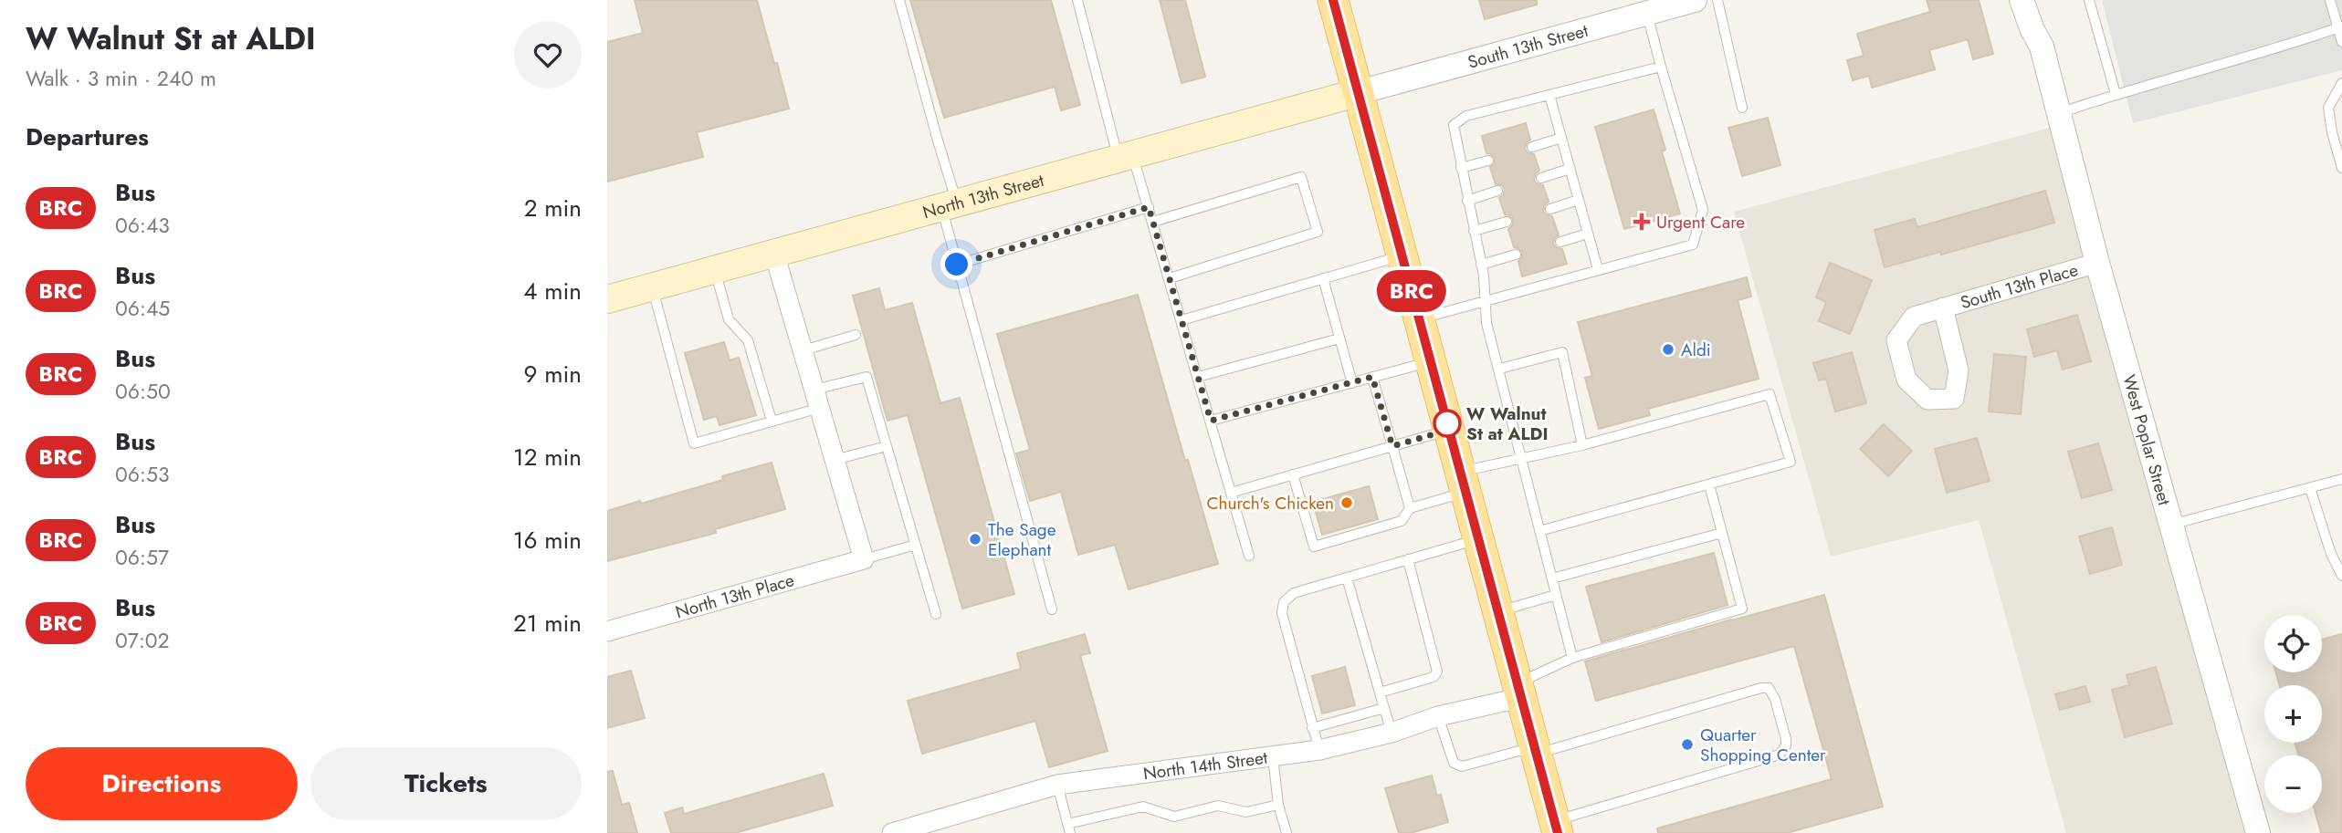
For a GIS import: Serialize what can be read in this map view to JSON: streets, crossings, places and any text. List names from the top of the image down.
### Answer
{
  "streets": {
    "main road": ["North 13th Street"],
    "street": [
      "South 13th Street",
      "South 13th Place",
      "West Poplar Street",
      "North 13th Place",
      "North 14th Street"
    ]
  },
  "crossings": [
    ["South 13th Street", "North 13th Street"],
    ["South 13th Place", "West Poplar Street"]
  ],
  "places": {
    "health": ["Urgent Care"],
    "other": [
      "Aldi",
      "W Walnut St at ALDI",
      "Church's Chicken",
      "The Sage Elephant",
      "Quarter Shopping Center"
    ]
  },
  "lines": ["bus line BRC"],
  "page": {
    "heading": [
      ["W Walnut St at ALDI", "Walk · 3 min · 240 m"],
      "Departures"
    ],
    "on_map": "BRC",
    "list": [
      {
        "mark": "BRC",
        "name": "Bus",
        "note": "06:43",
        "value": "2 min"
      },
      {
        "mark": "BRC",
        "name": "Bus",
        "note": "06:45",
        "value": "4 min"
      },
      {
        "mark": "BRC",
        "name": "Bus",
        "note": "06:50",
        "value": "9 min"
      },
      {
        "mark": "BRC",
        "name": "Bus",
        "note": "06:53",
        "value": "12 min"
      },
      {
        "mark": "BRC",
        "name": "Bus",
        "note": "06:57",
        "value": "16 min"
      },
      {
        "mark": "BRC",
        "name": "Bus",
        "note": "07:02",
        "value": "21 min"
      }
    ],
    "map_buttons": ["+", "−"],
    "buttons": ["Directions", "Tickets"]
  }
}
